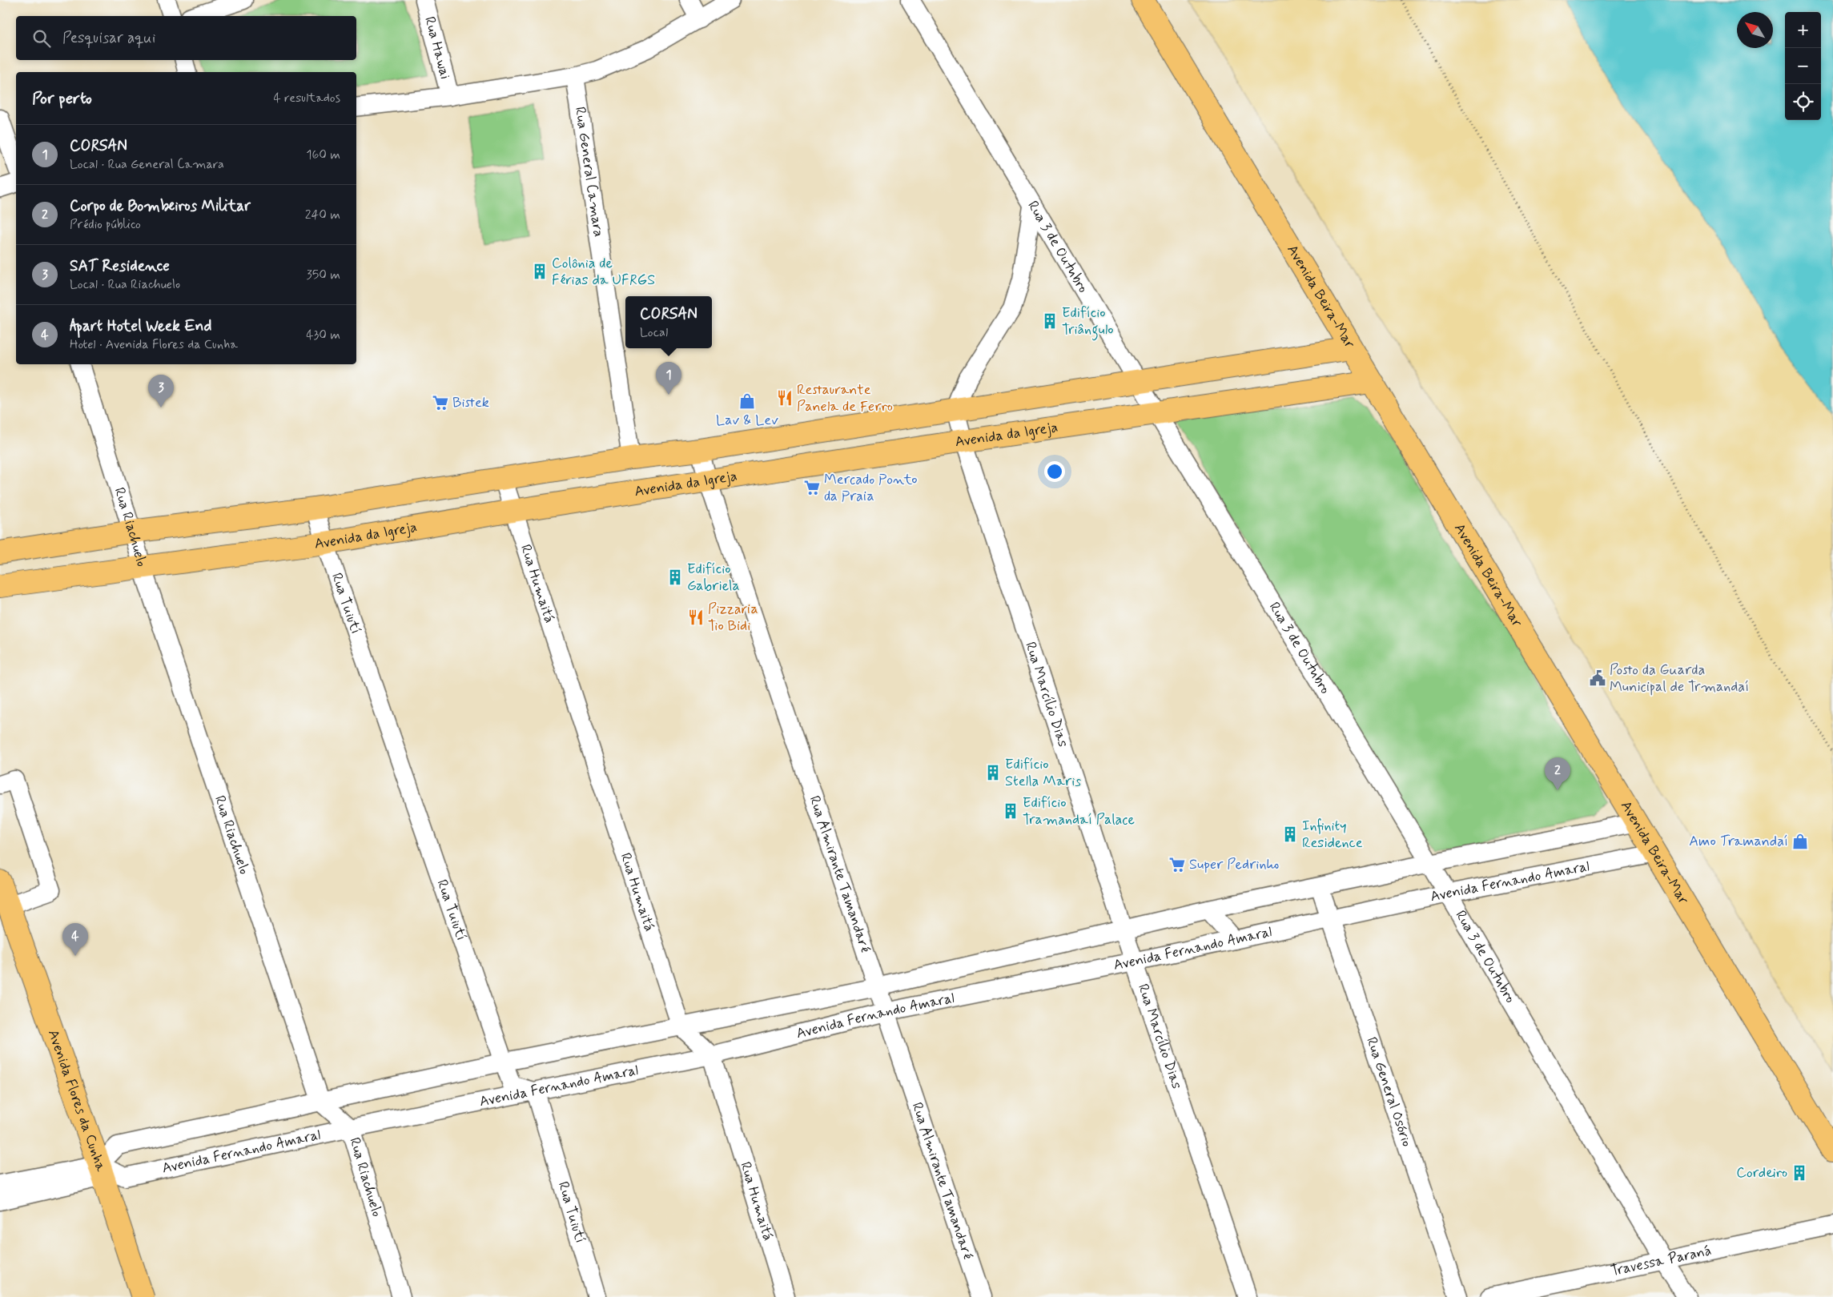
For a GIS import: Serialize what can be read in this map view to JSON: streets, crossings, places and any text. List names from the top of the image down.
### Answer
{
  "streets": {
    "main road": ["Avenida Beira-Mar", "Avenida da Igreja", "Avenida Flores da Cunha"],
    "street": [
      "Rua Hawai",
      "Rua General Camara",
      "Rua 3 de Outubro",
      "Rua Riachuelo",
      "Rua Humaitá",
      "Rua Tuiutí",
      "Rua Marcílio Dias",
      "Rua Almirante Tamandaré",
      "Avenida Fernando Amaral",
      "Rua General Osório",
      "Travessa Paraná"
    ]
  },
  "crossings": [
    ["Rua 3 de Outubro", "Avenida da Igreja"],
    ["Rua 3 de Outubro", "Avenida Fernando Amaral"],
    ["Rua 3 de Outubro", "Travessa Paraná"],
    ["Avenida Beira-Mar", "Avenida da Igreja"],
    ["Avenida Beira-Mar", "Avenida Fernando Amaral"],
    ["Avenida da Igreja", "Rua Riachuelo"],
    ["Avenida da Igreja", "Rua Humaitá"],
    ["Avenida da Igreja", "Rua Tuiutí"],
    ["Avenida da Igreja", "Rua Marcílio Dias"],
    ["Avenida da Igreja", "Rua Almirante Tamandaré"],
    ["Rua Riachuelo", "Avenida Fernando Amaral"],
    ["Rua Humaitá", "Avenida Fernando Amaral"],
    ["Rua Tuiutí", "Avenida Fernando Amaral"],
    ["Rua Marcílio Dias", "Avenida Fernando Amaral"],
    ["Rua Almirante Tamandaré", "Avenida Fernando Amaral"],
    ["Avenida Fernando Amaral", "Rua General Osório"],
    ["Avenida Fernando Amaral", "Avenida Flores da Cunha"]
  ],
  "places": {
    "building": [
      "Colônia de Férias da UFRGS",
      "Edifício Triângulo",
      "Edifício Gabriela",
      "Edifício Stella Maris",
      "Edifício Tramandaí Palace",
      "Infinity Residence",
      "Cordeiro"
    ],
    "restaurant": ["Restaurante Panela de Ferro", "Pizzaria Tio Bidi"],
    "shop": ["Lav & Lev", "Amo Tramandaí"],
    "supermarket": ["Bistek", "Mercado Ponto da Praia", "Super Pedrinho"],
    "public building": ["Posto da Guarda Municipal de Trmandaí"]
  },
  "north": "top left",
  "page": {
    "map_buttons": ["+", "−"],
    "search": "Pesquisar aqui",
    "heading": ["Por perto", "4 resultados"],
    "list": [
      {
        "mark": "1",
        "name": "CORSAN",
        "note": "Local · Rua General Camara",
        "value": "160 m"
      },
      {
        "mark": "2",
        "name": "Corpo de Bombeiros Militar",
        "note": "Prédio público",
        "value": "240 m"
      },
      {
        "mark": "3",
        "name": "SAT Residence",
        "note": "Local · Rua Riachuelo",
        "value": "350 m"
      },
      {
        "mark": "4",
        "name": "Apart Hotel Week End",
        "note": "Hotel · Avenida Flores da Cunha",
        "value": "430 m"
      }
    ],
    "popup": ["CORSAN", "Local"],
    "pins": [
      "1",
      "3",
      "2",
      "4"
    ]
  }
}
